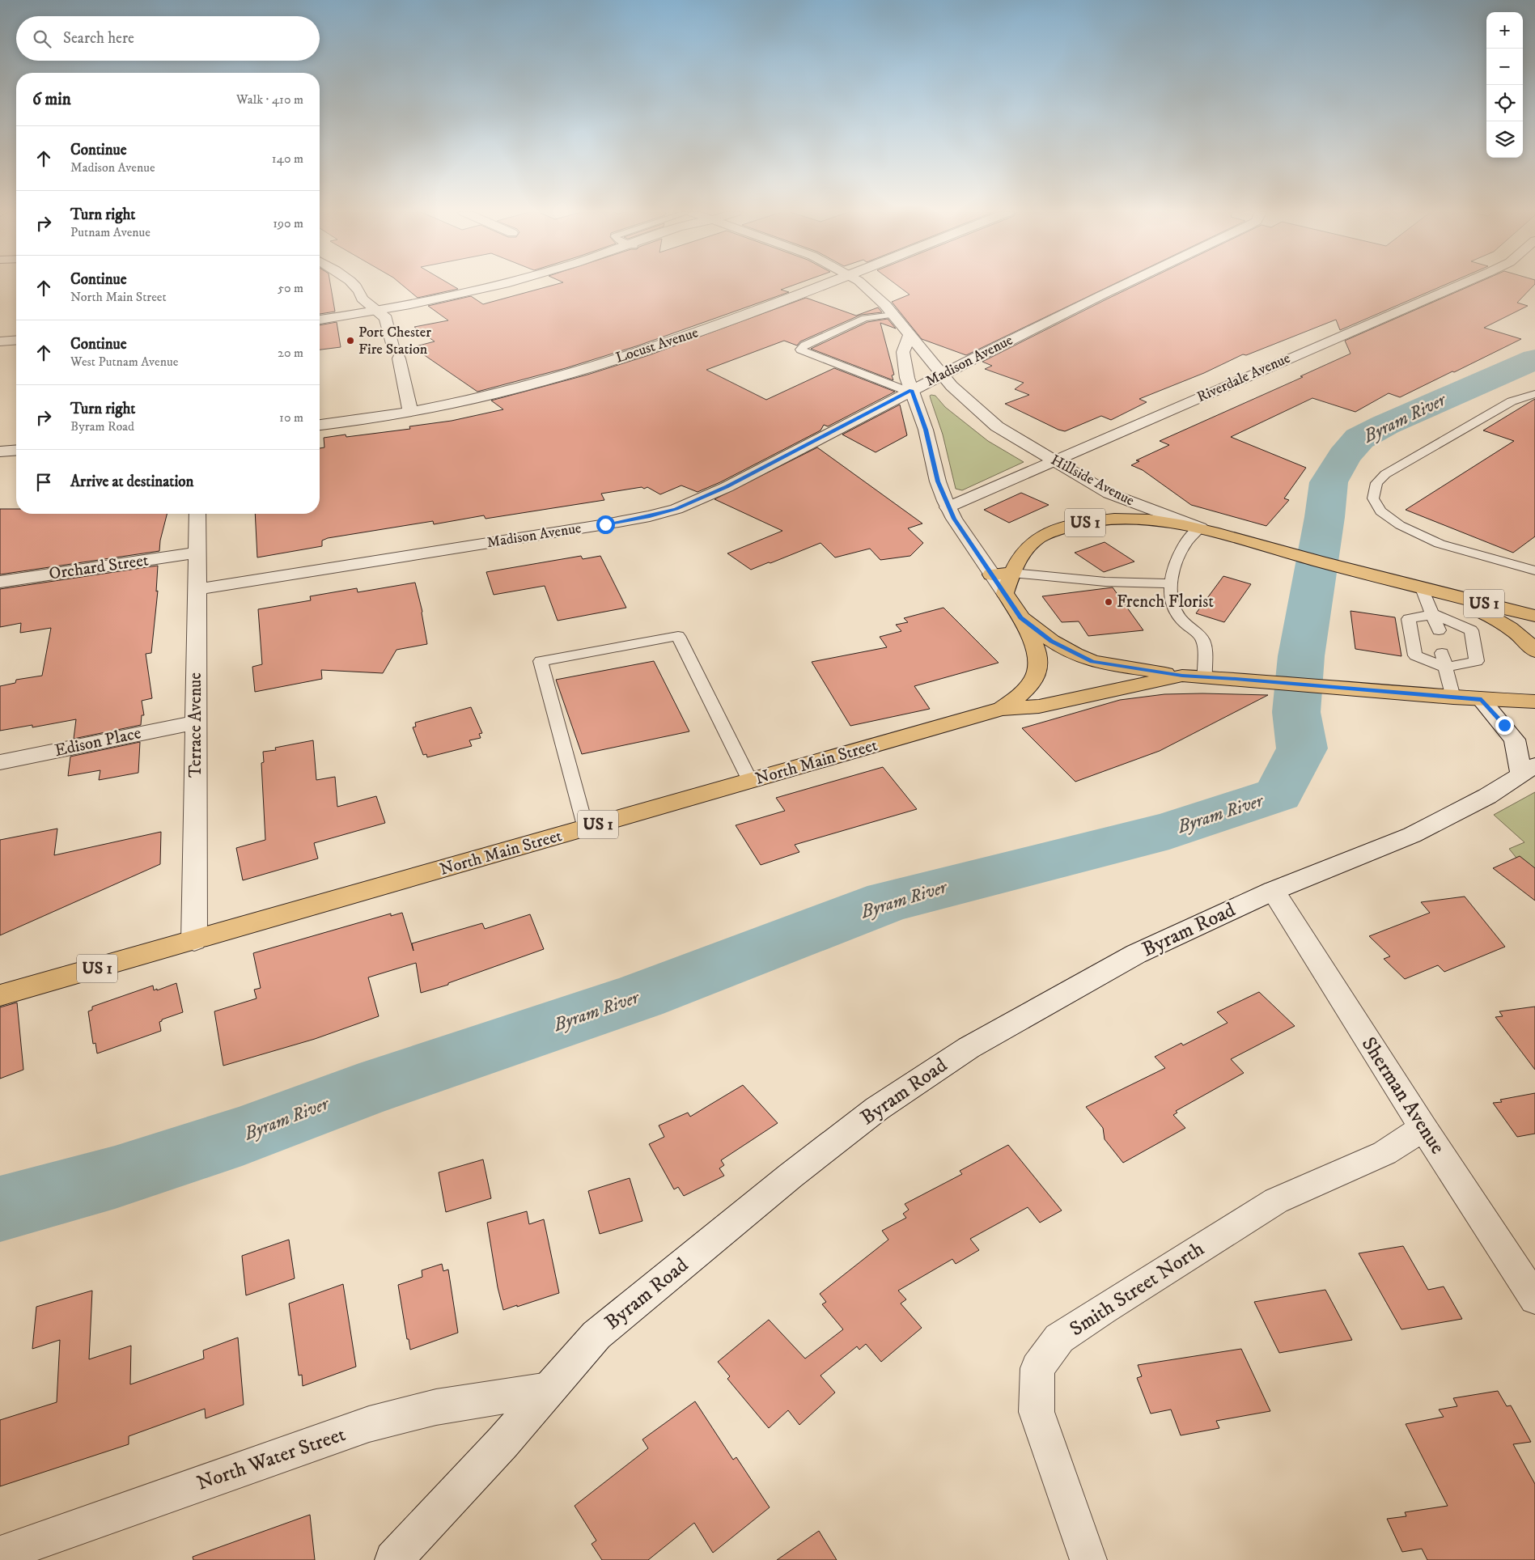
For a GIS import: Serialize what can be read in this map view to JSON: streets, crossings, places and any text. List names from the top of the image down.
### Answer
{
  "streets": {
    "main road": ["Hillside Avenue", "US 1", "North Main Street"],
    "street": [
      "Locust Avenue",
      "Madison Avenue",
      "Riverdale Avenue",
      "Orchard Street",
      "Terrace Avenue",
      "Edison Place",
      "Byram Road",
      "Sherman Avenue",
      "Smith Street North",
      "North Water Street"
    ]
  },
  "crossings": [
    ["Madison Avenue", "Hillside Avenue"],
    ["Madison Avenue", "Terrace Avenue"],
    ["Riverdale Avenue", "Hillside Avenue"],
    ["Hillside Avenue", "US 1"],
    ["US 1", "North Main Street"],
    ["US 1", "Byram Road"],
    ["Orchard Street", "Terrace Avenue"],
    ["Terrace Avenue", "Edison Place"],
    ["Terrace Avenue", "North Main Street"],
    ["Byram Road", "Sherman Avenue"],
    ["Byram Road", "North Water Street"],
    ["Sherman Avenue", "Smith Street North"]
  ],
  "water": ["Byram River"],
  "places": ["Port Chester Fire Station", "French Florist"],
  "page": {
    "map_buttons": ["+", "−"],
    "search": "Search here",
    "heading": ["6 min", "Walk · 410 m"],
    "list": [
      ["Continue", "Madison Avenue", "140 m"],
      ["Turn right", "Putnam Avenue", "190 m"],
      ["Continue", "North Main Street", "50 m"],
      ["Continue", "West Putnam Avenue", "20 m"],
      ["Turn right", "Byram Road", "10 m"],
      "Arrive at destination"
    ]
  }
}
